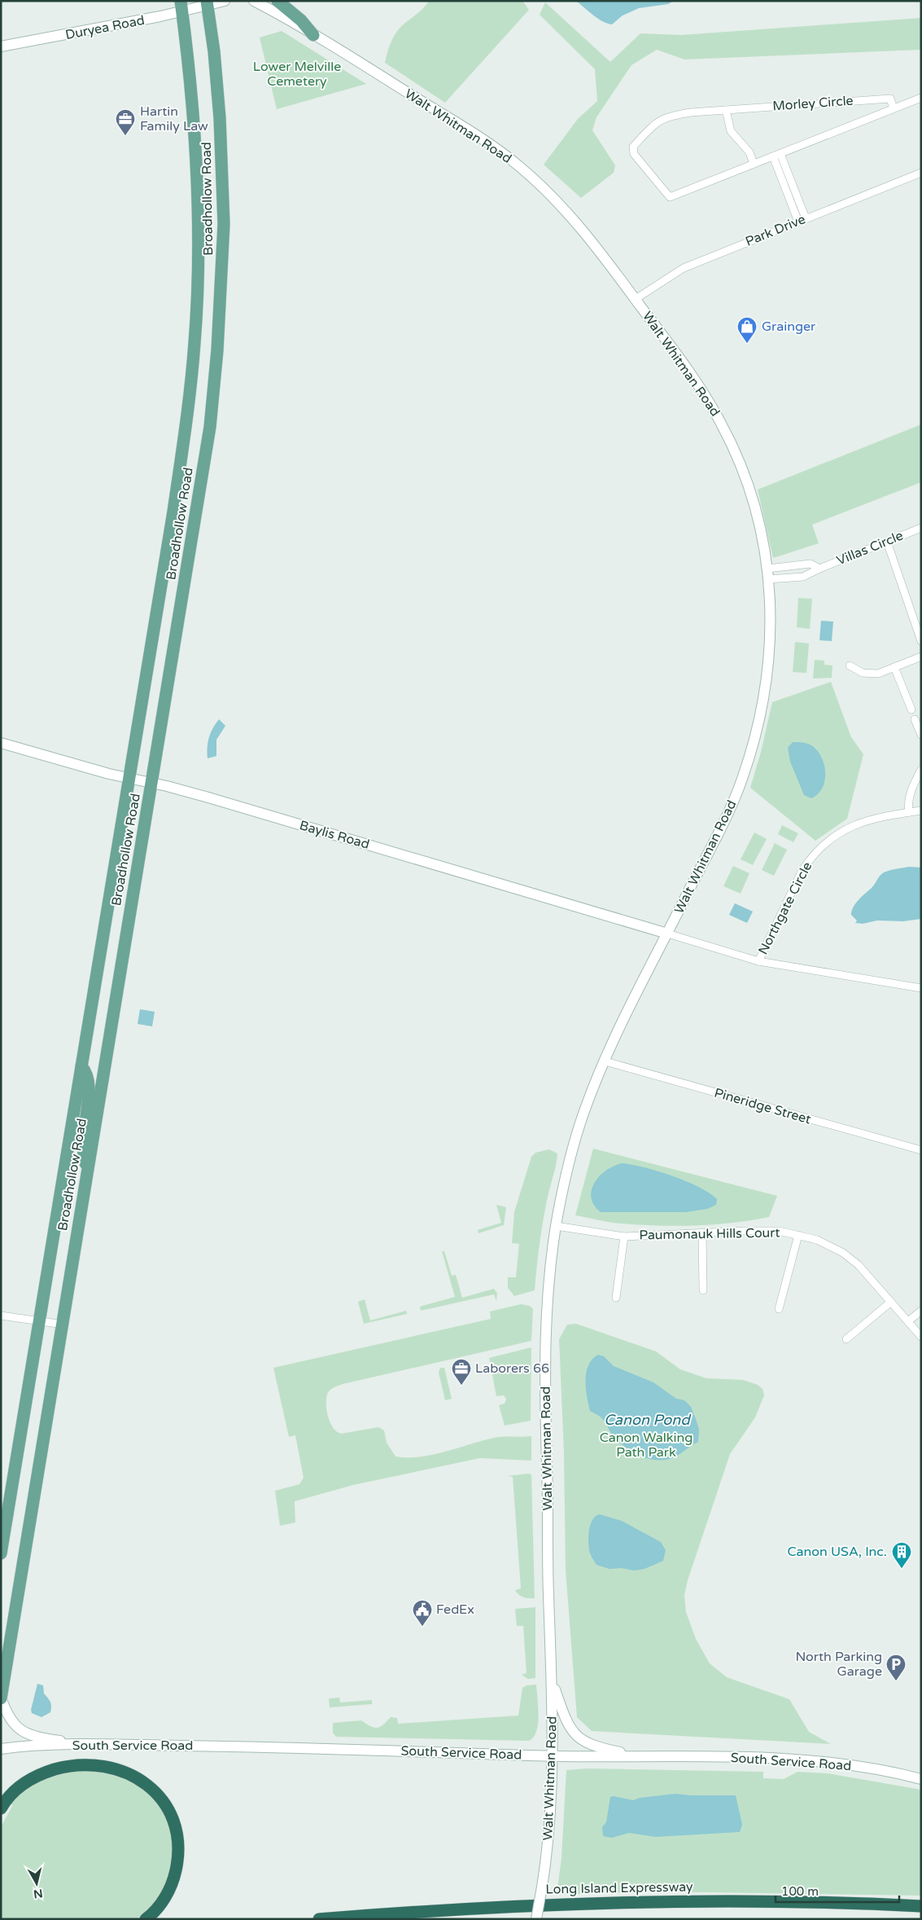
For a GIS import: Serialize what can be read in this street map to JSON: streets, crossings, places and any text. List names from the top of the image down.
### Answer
{
  "streets": {
    "highway": ["Long Island Expressway"],
    "main road": [
      "Duryea Road",
      "Walt Whitman Road",
      "Broadhollow Road",
      "Baylis Road",
      "South Service Road"
    ],
    "street": [
      "Morley Circle",
      "Park Drive",
      "Villas Circle",
      "Northgate Circle",
      "Pineridge Street",
      "Paumonauk Hills Court"
    ]
  },
  "crossings": [
    ["Duryea Road", "Broadhollow Road"],
    ["Walt Whitman Road", "Park Drive"],
    ["Walt Whitman Road", "Villas Circle"],
    ["Walt Whitman Road", "Baylis Road"],
    ["Walt Whitman Road", "Northgate Circle"],
    ["Walt Whitman Road", "Pineridge Street"],
    ["Walt Whitman Road", "Paumonauk Hills Court"],
    ["Walt Whitman Road", "South Service Road"],
    ["Broadhollow Road", "Baylis Road"],
    ["Baylis Road", "Northgate Circle"]
  ],
  "water": ["Canon Pond"],
  "parks": ["Lower Melville Cemetery", "Canon Walking Path Park"],
  "places": {
    "office": ["Hartin Family Law", "Laborers 66"],
    "shop": ["Grainger"],
    "building": ["Canon USA, Inc."],
    "public building": ["FedEx"],
    "parking": ["North Parking Garage"]
  },
  "scale_bar": "100 m",
  "north": "bottom"
}
